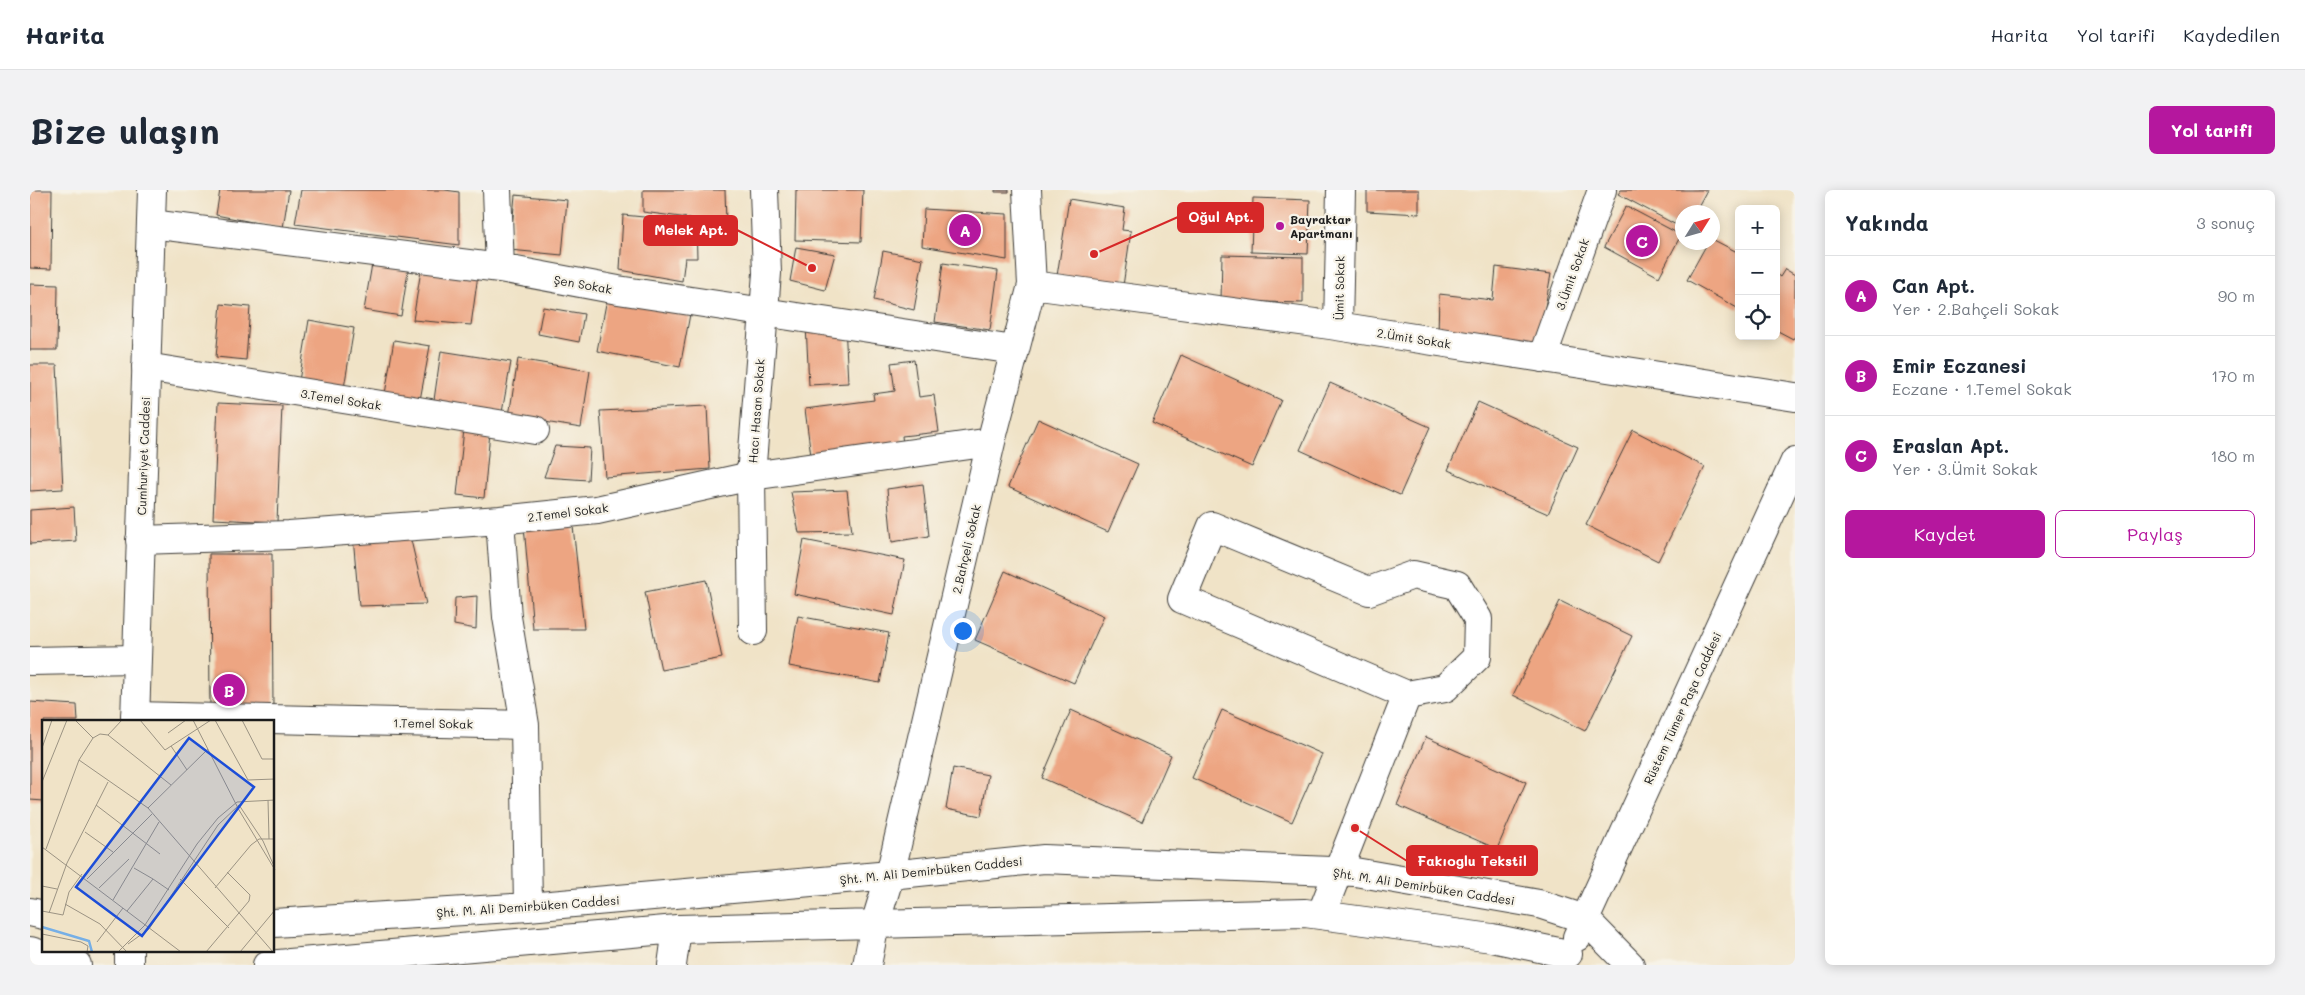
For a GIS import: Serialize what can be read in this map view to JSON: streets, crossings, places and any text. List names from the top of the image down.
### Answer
{
  "streets": {
    "street": [
      "3.Ümit Sokak",
      "Şen Sokak",
      "Ümit Sokak",
      "2.Ümit Sokak",
      "3.Temel Sokak",
      "Hacı Hasan Sokak",
      "Cumhuriyet Caddesi",
      "2.Temel Sokak",
      "2.Bahçeli Sokak",
      "Rüstem Tümer Paşa Caddesi",
      "1.Temel Sokak",
      "Şht. M. Ali Demirbüken Caddesi"
    ]
  },
  "crossings": [
    ["3.Ümit Sokak", "2.Ümit Sokak"],
    ["Şen Sokak", "Hacı Hasan Sokak"],
    ["Şen Sokak", "Cumhuriyet Caddesi"],
    ["Şen Sokak", "2.Bahçeli Sokak"],
    ["Ümit Sokak", "2.Ümit Sokak"],
    ["2.Ümit Sokak", "2.Bahçeli Sokak"],
    ["3.Temel Sokak", "Cumhuriyet Caddesi"],
    ["Hacı Hasan Sokak", "2.Temel Sokak"],
    ["Cumhuriyet Caddesi", "2.Temel Sokak"],
    ["Cumhuriyet Caddesi", "1.Temel Sokak"],
    ["2.Temel Sokak", "2.Bahçeli Sokak"],
    ["2.Bahçeli Sokak", "Şht. M. Ali Demirbüken Caddesi"],
    ["Rüstem Tümer Paşa Caddesi", "Şht. M. Ali Demirbüken Caddesi"]
  ],
  "places": [
    "Bayraktar Apartmanı",
    "Oğul Apt.",
    "Melek Apt.",
    "Fakıoglu Tekstil"
  ],
  "north": "top right",
  "page": {
    "header": "Harita",
    "nav": ["Harita", "Yol tarifi", "Kaydedilen"],
    "buttons": [
      "Yol tarifi",
      ["Kaydet", "Paylaş"]
    ],
    "title": "Bize ulaşın",
    "heading": ["Yakında", "3 sonuç"],
    "map_buttons": ["+", "−"],
    "pins": ["A", "C", "B"],
    "list": [
      {
        "mark": "A",
        "name": "Can Apt.",
        "note": "Yer · 2.Bahçeli Sokak",
        "value": "90 m"
      },
      {
        "mark": "B",
        "name": "Emir Eczanesi",
        "note": "Eczane · 1.Temel Sokak",
        "value": "170 m"
      },
      {
        "mark": "C",
        "name": "Eraslan Apt.",
        "note": "Yer · 3.Ümit Sokak",
        "value": "180 m"
      }
    ]
  }
}
